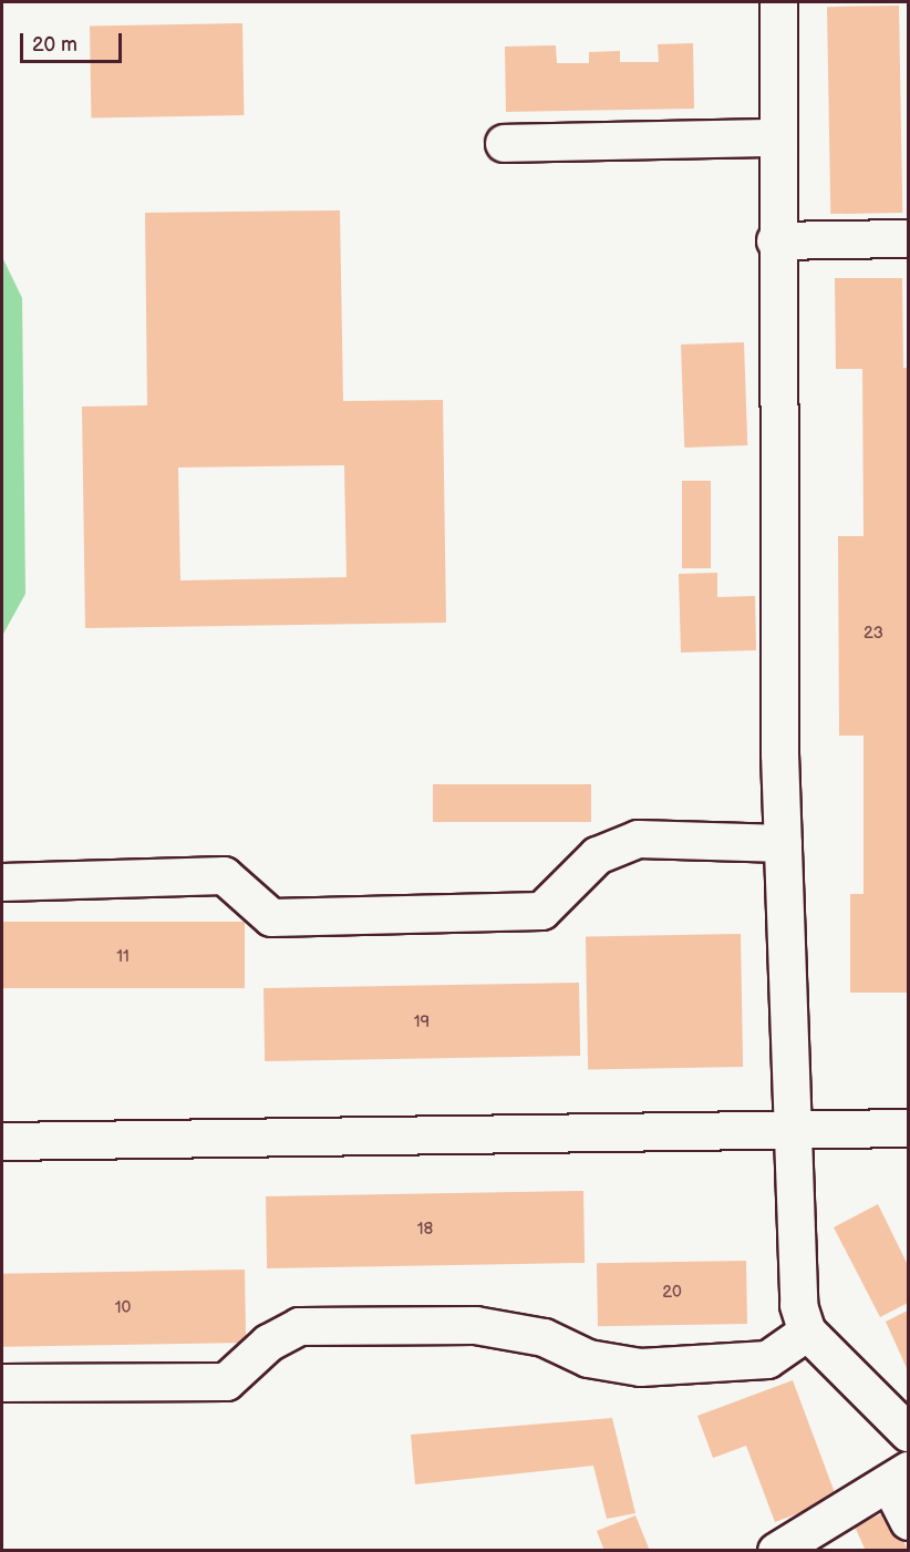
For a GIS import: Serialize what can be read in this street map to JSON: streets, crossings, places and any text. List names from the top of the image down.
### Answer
{
  "house_numbers": [
    "23",
    "11",
    "19",
    "18",
    "20",
    "10"
  ],
  "scale_bar": "20 m"
}
